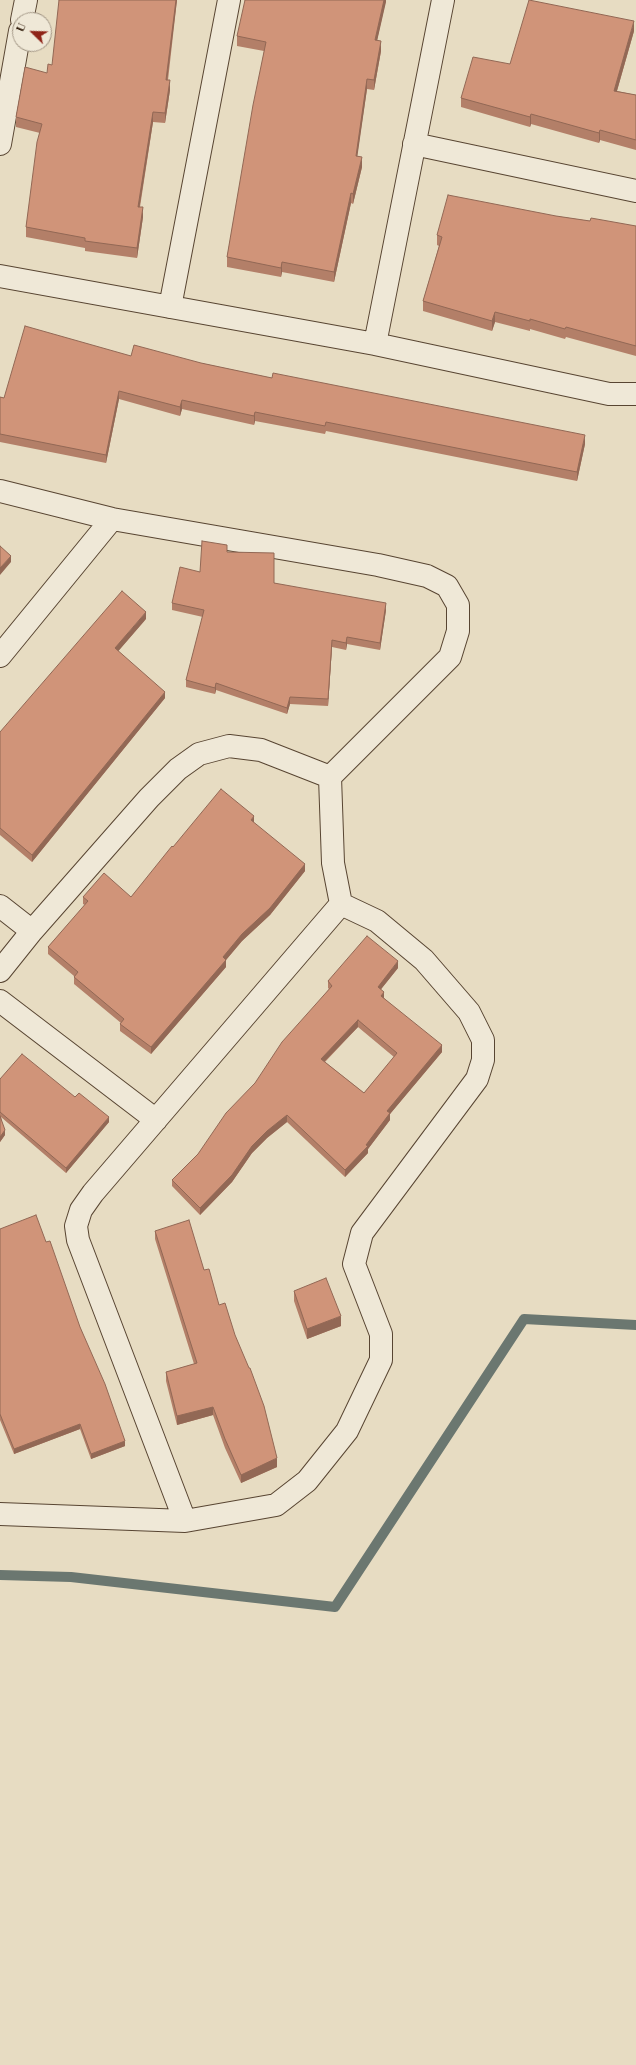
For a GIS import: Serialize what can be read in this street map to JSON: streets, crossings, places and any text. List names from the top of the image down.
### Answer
{
  "north": "top left"
}
